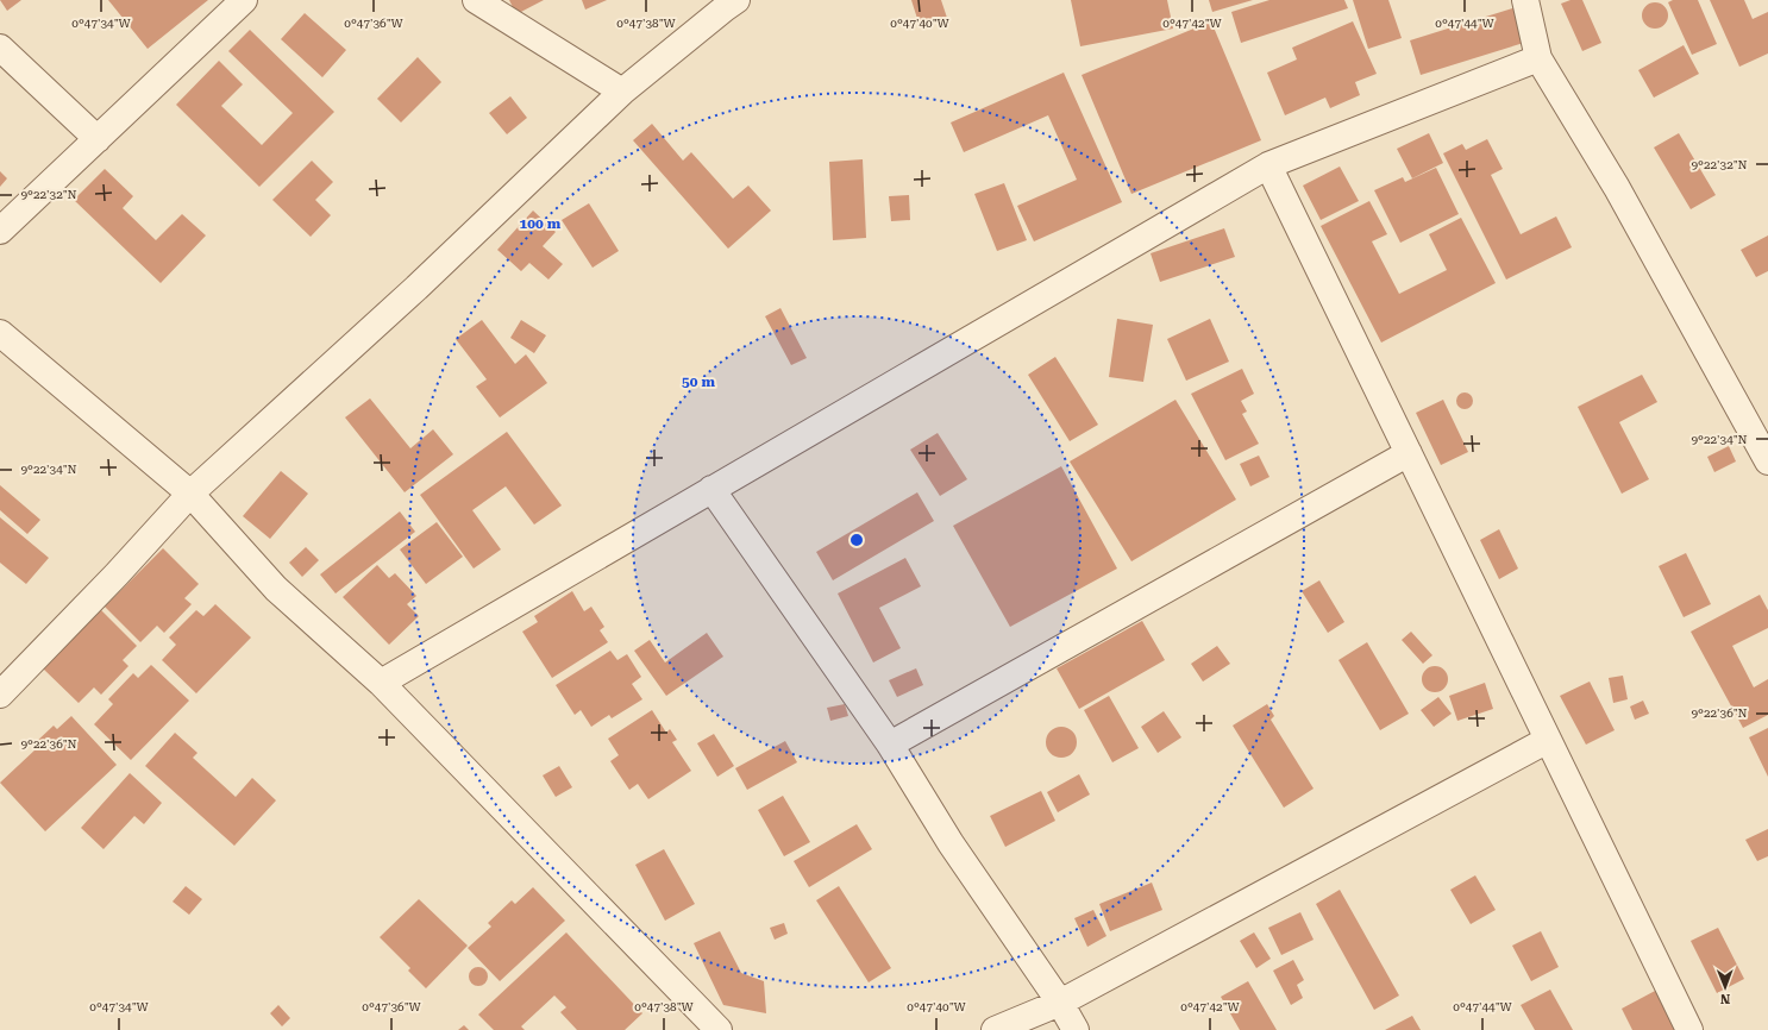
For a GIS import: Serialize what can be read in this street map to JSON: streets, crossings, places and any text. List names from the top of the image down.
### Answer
{
  "north": "bottom",
  "coordinates": [
    "0°47'34\"W",
    "0°47'36\"W",
    "0°47'38\"W",
    "0°47'40\"W",
    "0°47'42\"W",
    "0°47'44\"W",
    "9°22'32\"N",
    "9°22'34\"N",
    "9°22'36\"N"
  ],
  "rings": ["100 m", "50 m"]
}
